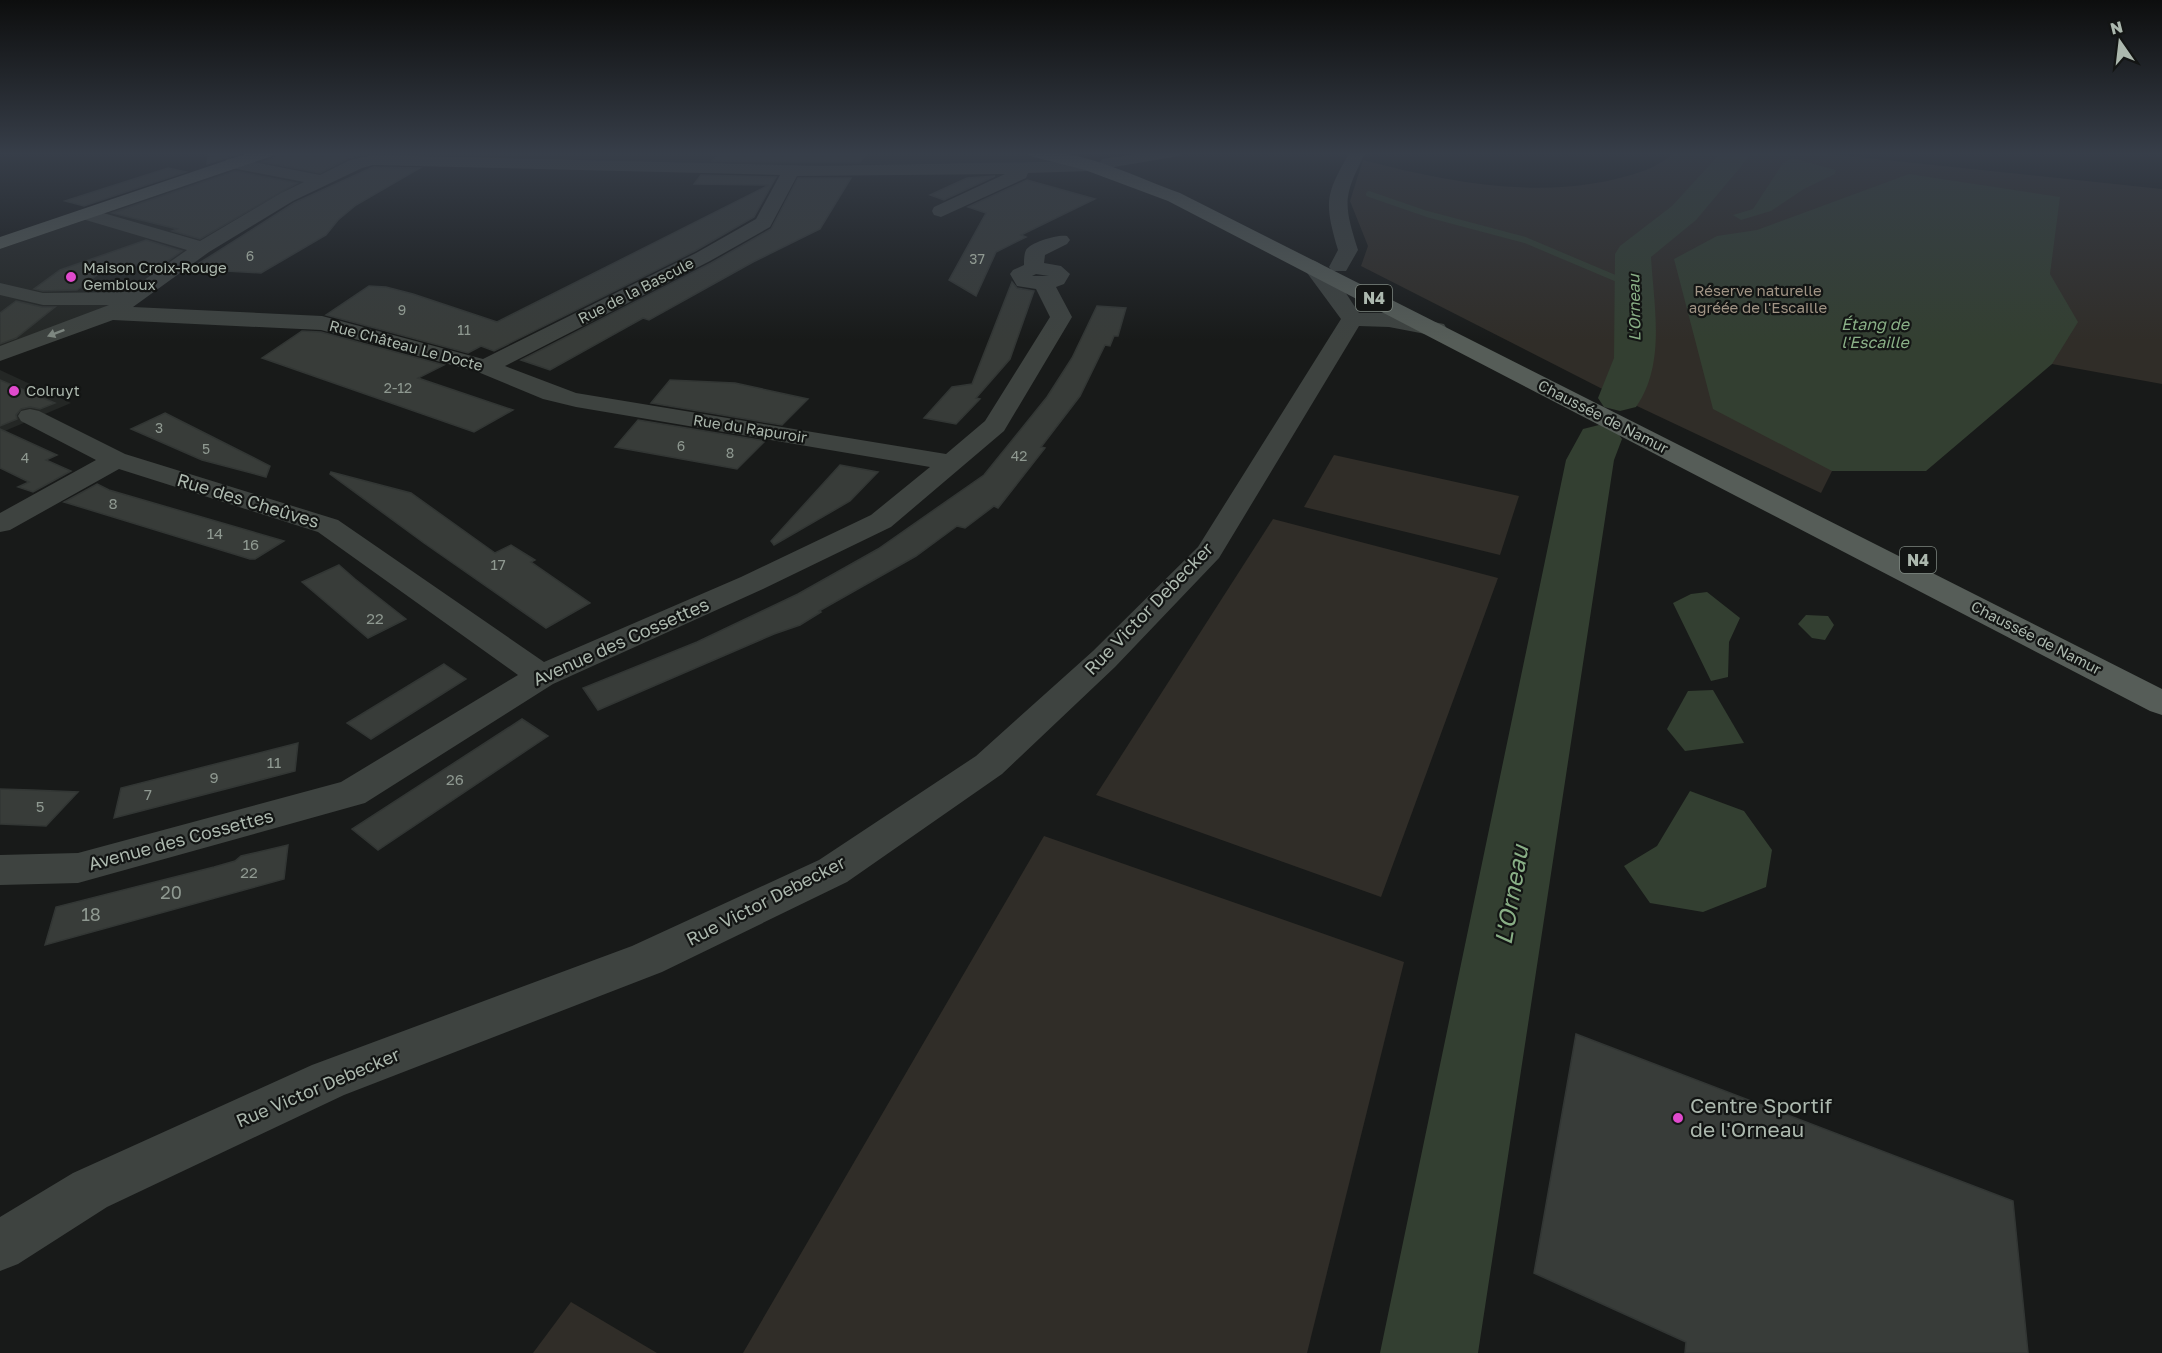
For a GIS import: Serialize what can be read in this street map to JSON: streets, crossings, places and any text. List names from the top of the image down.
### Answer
{
  "streets": {
    "main road": ["N4", "Chaussée de Namur"],
    "street": [
      "Rue de la Bascule",
      "Rue Château Le Docte",
      "Rue du Rapuroir",
      "Rue des Cheûves",
      "Rue Victor Debecker",
      "Avenue des Cossettes"
    ]
  },
  "crossings": [
    ["Rue de la Bascule", "Rue Château Le Docte"],
    ["Rue Château Le Docte", "Rue du Rapuroir"],
    ["Rue du Rapuroir", "Avenue des Cossettes"],
    ["Rue des Cheûves", "Avenue des Cossettes"]
  ],
  "water": ["L'Orneau", "Étang de l'Escaille"],
  "parks": ["Réserve naturelle agréée de l'Escaille"],
  "places": ["Maison Croix-Rouge Gembloux", "Colruyt", "Centre Sportif de l'Orneau"],
  "house_numbers": [
    "6",
    "37",
    "9",
    "11",
    "2-12",
    "3",
    "6",
    "5",
    "8",
    "42",
    "4",
    "8",
    "14",
    "16",
    "17",
    "22",
    "11",
    "9",
    "26",
    "7",
    "5",
    "22",
    "20",
    "18"
  ],
  "north": "top"
}
